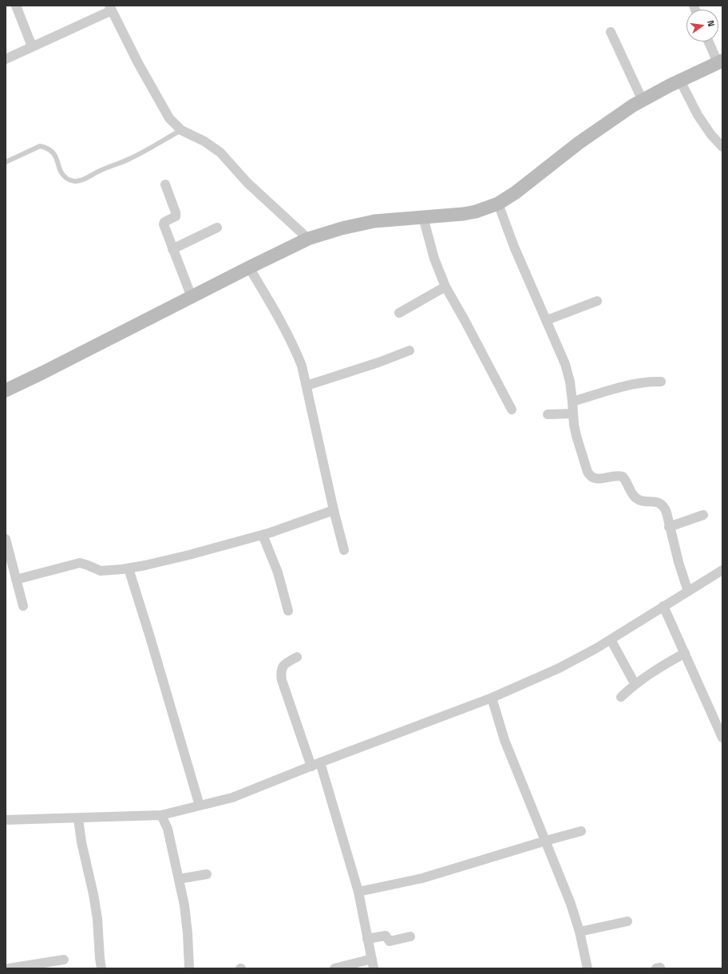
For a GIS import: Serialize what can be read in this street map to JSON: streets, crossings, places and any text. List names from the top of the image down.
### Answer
{
  "north": "right"
}
